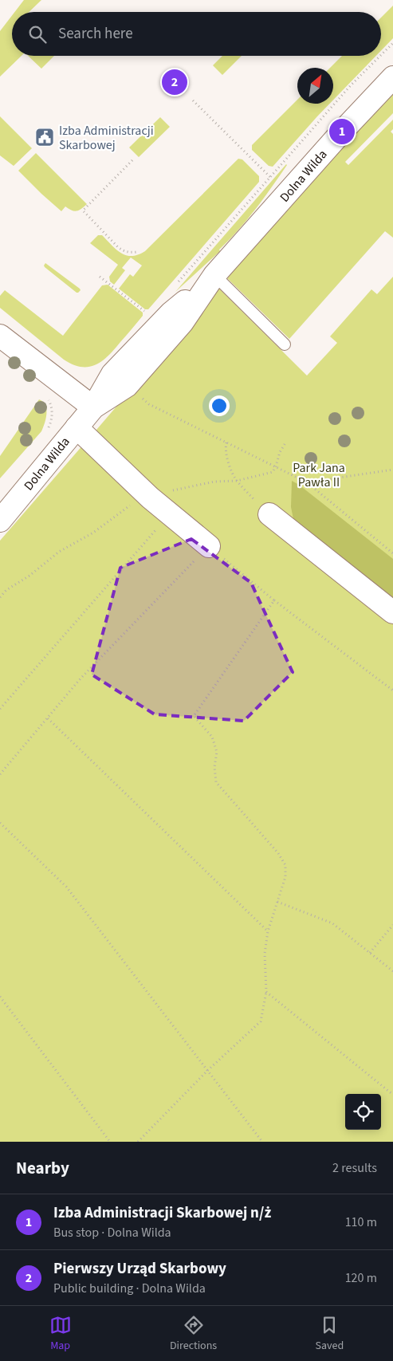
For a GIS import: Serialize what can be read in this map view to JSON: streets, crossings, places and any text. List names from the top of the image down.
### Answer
{
  "streets": {
    "street": ["Dolna Wilda"]
  },
  "parks": ["Park Jana Pawła II"],
  "places": {
    "public building": ["Izba Administracji Skarbowej"]
  },
  "north": "top right",
  "page": {
    "search": "Search here",
    "pins": ["2", "1"],
    "heading": ["Nearby", "2 results"],
    "list": [
      {
        "mark": "1",
        "name": "Izba Administracji Skarbowej n/ż",
        "note": "Bus stop · Dolna Wilda",
        "value": "110 m"
      },
      {
        "mark": "2",
        "name": "Pierwszy Urząd Skarbowy",
        "note": "Public building · Dolna Wilda",
        "value": "120 m"
      }
    ],
    "nav": ["Map", "Directions", "Saved"]
  }
}
